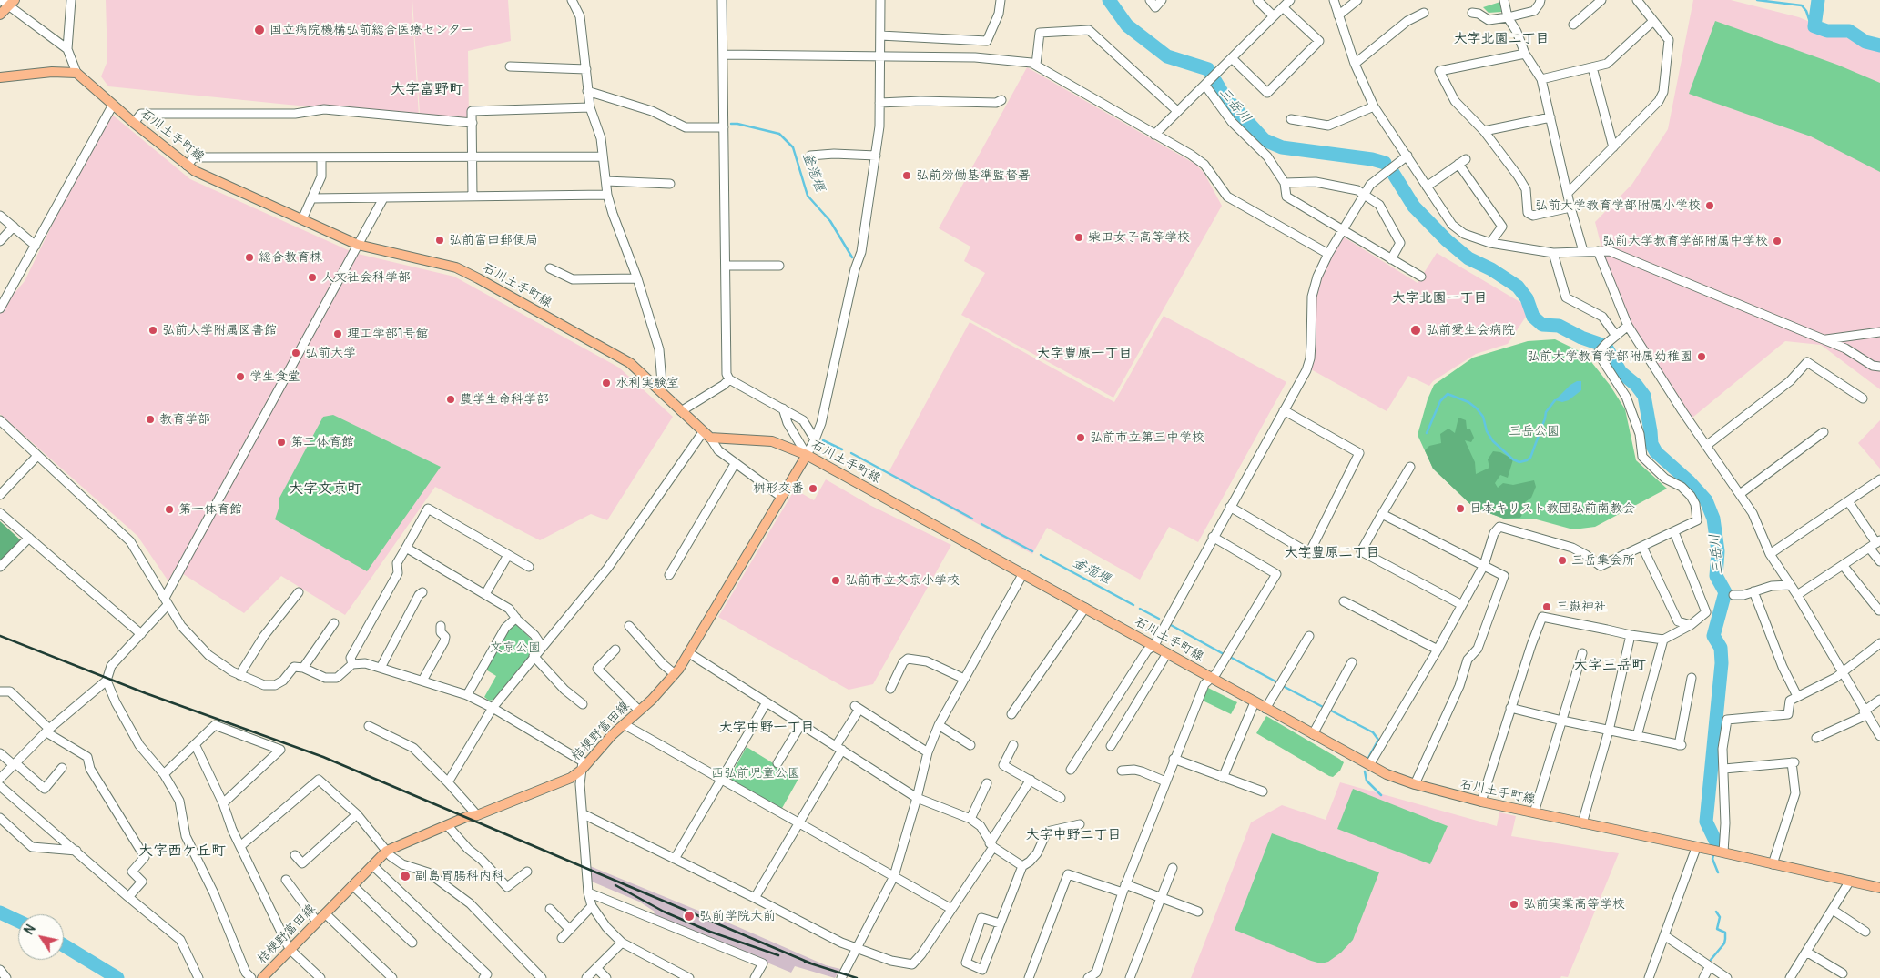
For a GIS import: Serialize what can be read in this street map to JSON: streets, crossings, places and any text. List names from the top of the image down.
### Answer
{
  "streets": {
    "main road": ["石川土手町線", "桔梗野富田線"]
  },
  "crossings": [
    ["石川土手町線", "桔梗野富田線"]
  ],
  "districts": [
    "大字北園二丁目",
    "大字富野町",
    "大字北園一丁目",
    "大字豊原一丁目",
    "大字文京町",
    "大字豊原二丁目",
    "大字三岳町",
    "大字中野一丁目",
    "大字中野二丁目",
    "大字西ケ丘町"
  ],
  "water": ["三岳川", "釜萢堰"],
  "parks": ["三岳公園", "文京公園", "西弘前児童公園"],
  "places": [
    "国立病院機構弘前総合医療センター",
    "弘前労働基準監督署",
    "弘前大学教育学部附属小学校",
    "柴田女子高等学校",
    "弘前富田郵便局",
    "弘前大学教育学部附属中学校",
    "総合教育棟",
    "人文社会科学部",
    "弘前大学附属図書館",
    "弘前愛生会病院",
    "理工学部1号館",
    "弘前大学",
    "弘前大学教育学部附属幼稚園",
    "学生食堂",
    "水利実験室",
    "農学生命科学部",
    "教育学部",
    "弘前市立第三中学校",
    "第二体育館",
    "桝形交番",
    "日本キリスト教団弘前南教会",
    "第一体育館",
    "三岳集会所",
    "弘前市立文京小学校",
    "三嶽神社",
    "副島胃腸科内科",
    "弘前実業高等学校",
    "弘前学院大前"
  ],
  "north": "top left"
}
